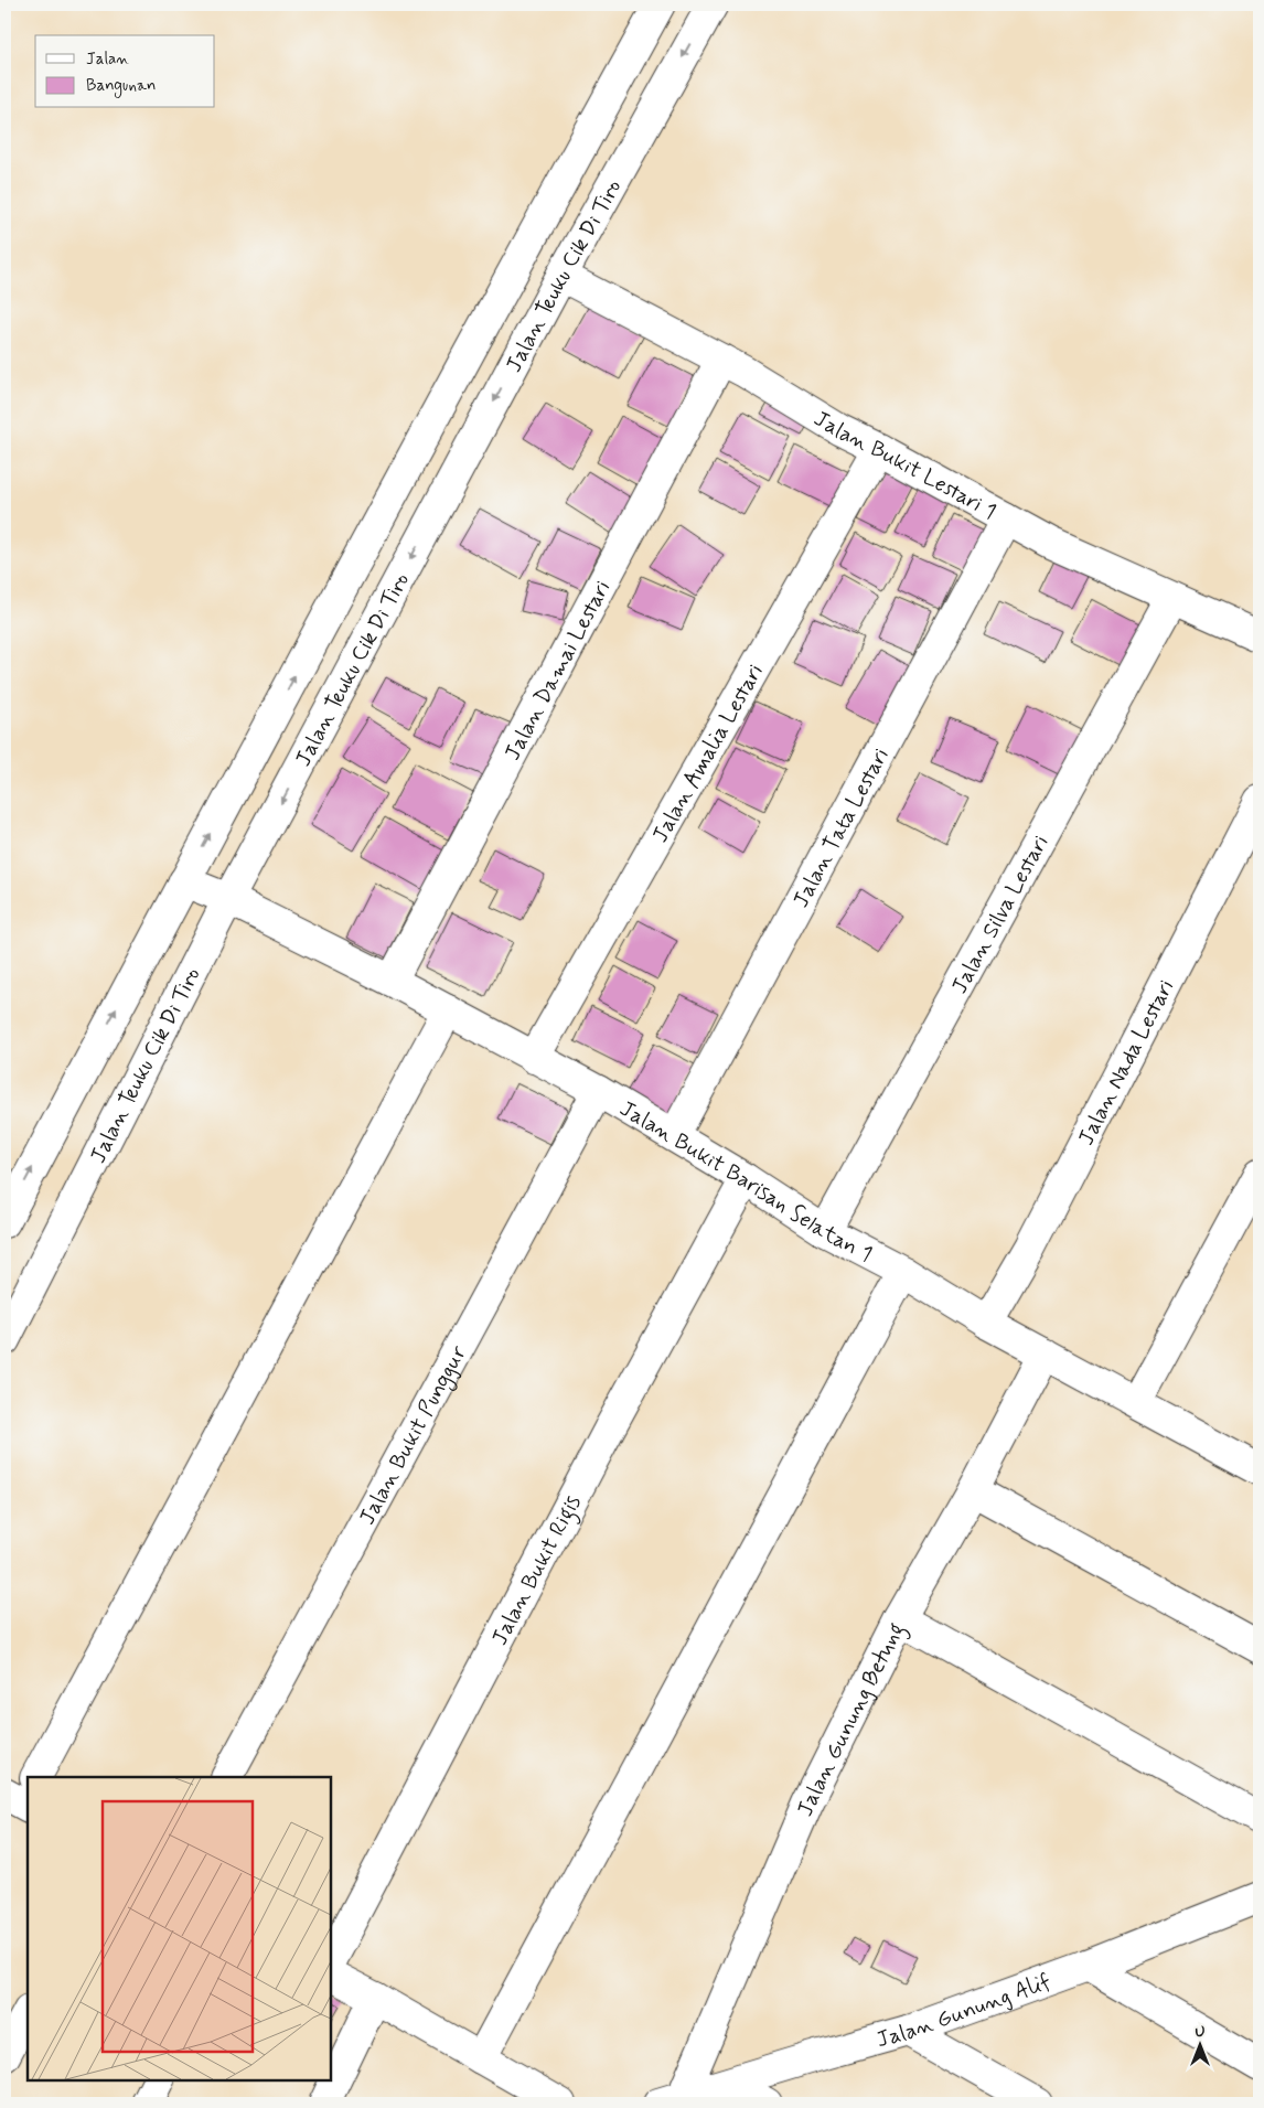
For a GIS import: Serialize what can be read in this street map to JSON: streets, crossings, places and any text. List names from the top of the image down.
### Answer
{
  "streets": {
    "street": [
      "Jalan Teuku Cik Di Tiro",
      "Jalan Bukit Lestari 1",
      "Jalan Damai Lestari",
      "Jalan Amalia Lestari",
      "Jalan Tata Lestari",
      "Jalan Silva Lestari",
      "Jalan Nada Lestari",
      "Jalan Bukit Barisan Selatan 1",
      "Jalan Bukit Punggur",
      "Jalan Bukit Rigis",
      "Jalan Gunung Betung",
      "Jalan Gunung Alif"
    ]
  },
  "crossings": [
    ["Jalan Teuku Cik Di Tiro", "Jalan Bukit Lestari 1"],
    ["Jalan Teuku Cik Di Tiro", "Jalan Bukit Barisan Selatan 1"],
    ["Jalan Bukit Lestari 1", "Jalan Damai Lestari"],
    ["Jalan Bukit Lestari 1", "Jalan Amalia Lestari"],
    ["Jalan Bukit Lestari 1", "Jalan Tata Lestari"],
    ["Jalan Bukit Lestari 1", "Jalan Silva Lestari"],
    ["Jalan Damai Lestari", "Jalan Bukit Barisan Selatan 1"],
    ["Jalan Amalia Lestari", "Jalan Bukit Barisan Selatan 1"],
    ["Jalan Tata Lestari", "Jalan Bukit Barisan Selatan 1"],
    ["Jalan Silva Lestari", "Jalan Bukit Barisan Selatan 1"],
    ["Jalan Nada Lestari", "Jalan Bukit Barisan Selatan 1"],
    ["Jalan Bukit Barisan Selatan 1", "Jalan Bukit Punggur"],
    ["Jalan Bukit Barisan Selatan 1", "Jalan Bukit Rigis"],
    ["Jalan Bukit Barisan Selatan 1", "Jalan Gunung Betung"],
    ["Jalan Gunung Betung", "Jalan Gunung Alif"]
  ],
  "legend": ["Jalan", "Bangunan"],
  "north": "top"
}
